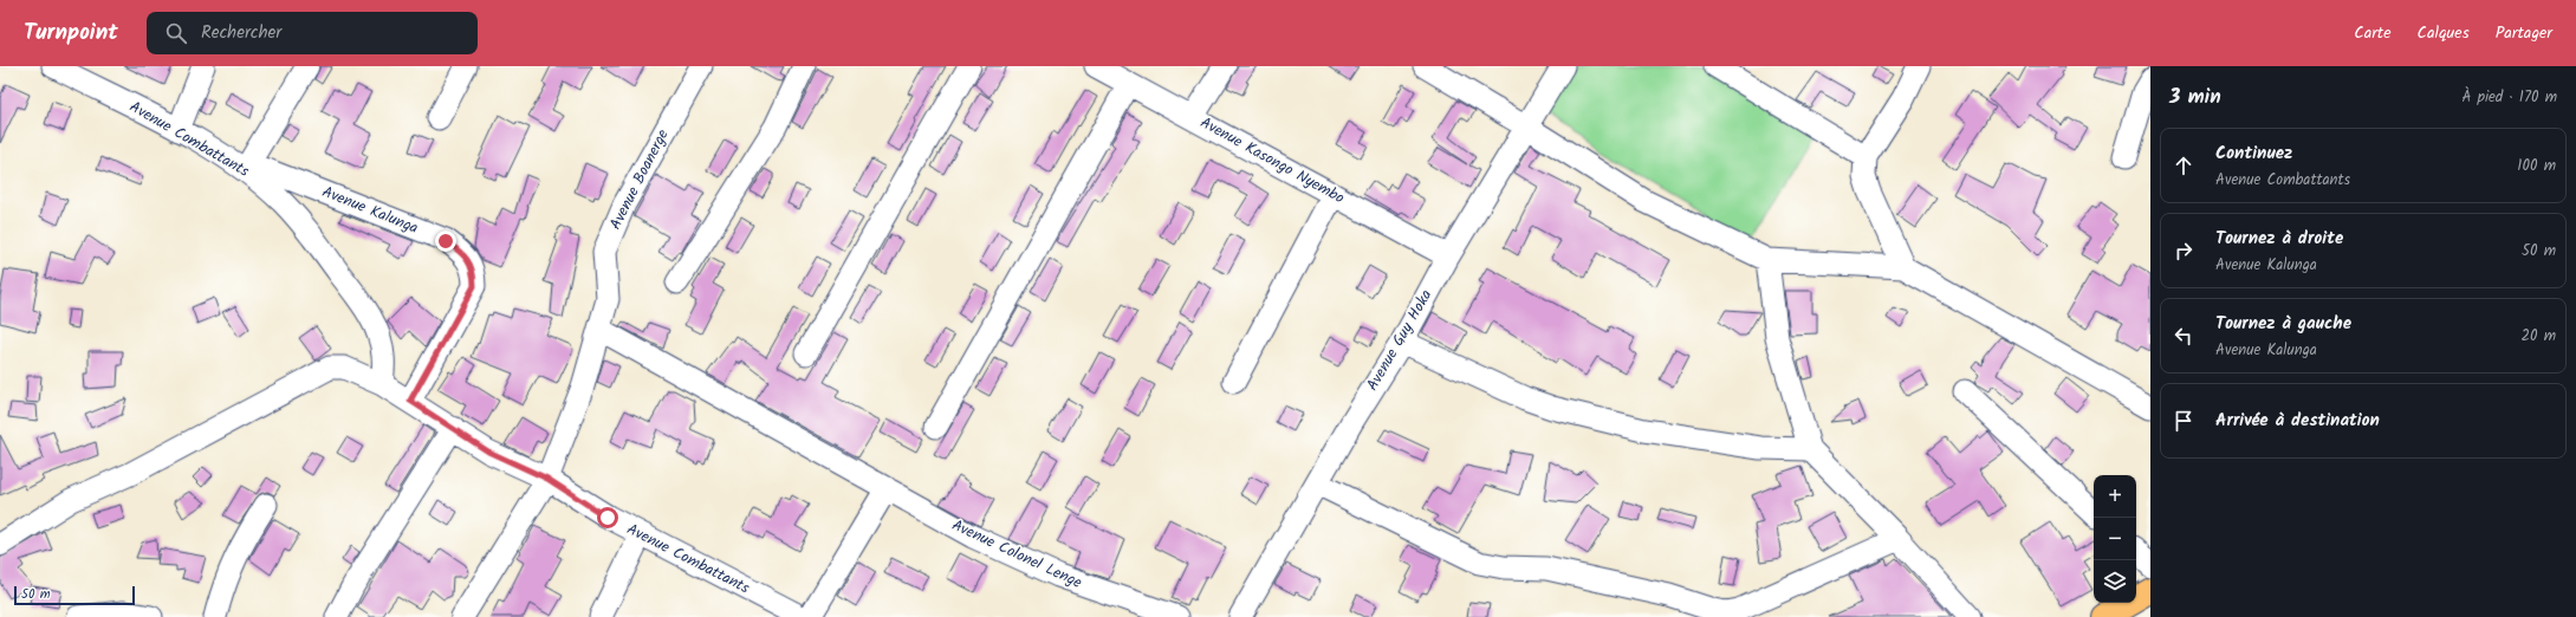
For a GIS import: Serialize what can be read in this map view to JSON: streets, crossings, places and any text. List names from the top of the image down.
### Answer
{
  "streets": {
    "street": [
      "Avenue Combattants",
      "Avenue Kasongo Nyembo",
      "Avenue Boanerge",
      "Avenue Kalunga",
      "Avenue Guy Hoka",
      "Avenue Colonel Lenge"
    ]
  },
  "crossings": [
    ["Avenue Combattants", "Avenue Boanerge"],
    ["Avenue Combattants", "Avenue Kalunga"],
    ["Avenue Kasongo Nyembo", "Avenue Guy Hoka"],
    ["Avenue Boanerge", "Avenue Colonel Lenge"]
  ],
  "scale_bar": "50 m",
  "page": {
    "header": "Turnpoint",
    "search": "Rechercher",
    "nav": ["Carte", "Calques", "Partager"],
    "heading": ["3 min", "À pied · 170 m"],
    "list": [
      ["Continuez", "Avenue Combattants", "100 m"],
      ["Tournez à droite", "Avenue Kalunga", "50 m"],
      ["Tournez à gauche", "Avenue Kalunga", "20 m"],
      "Arrivée à destination"
    ],
    "map_buttons": ["+", "−"],
    "scale": "50 m"
  }
}
